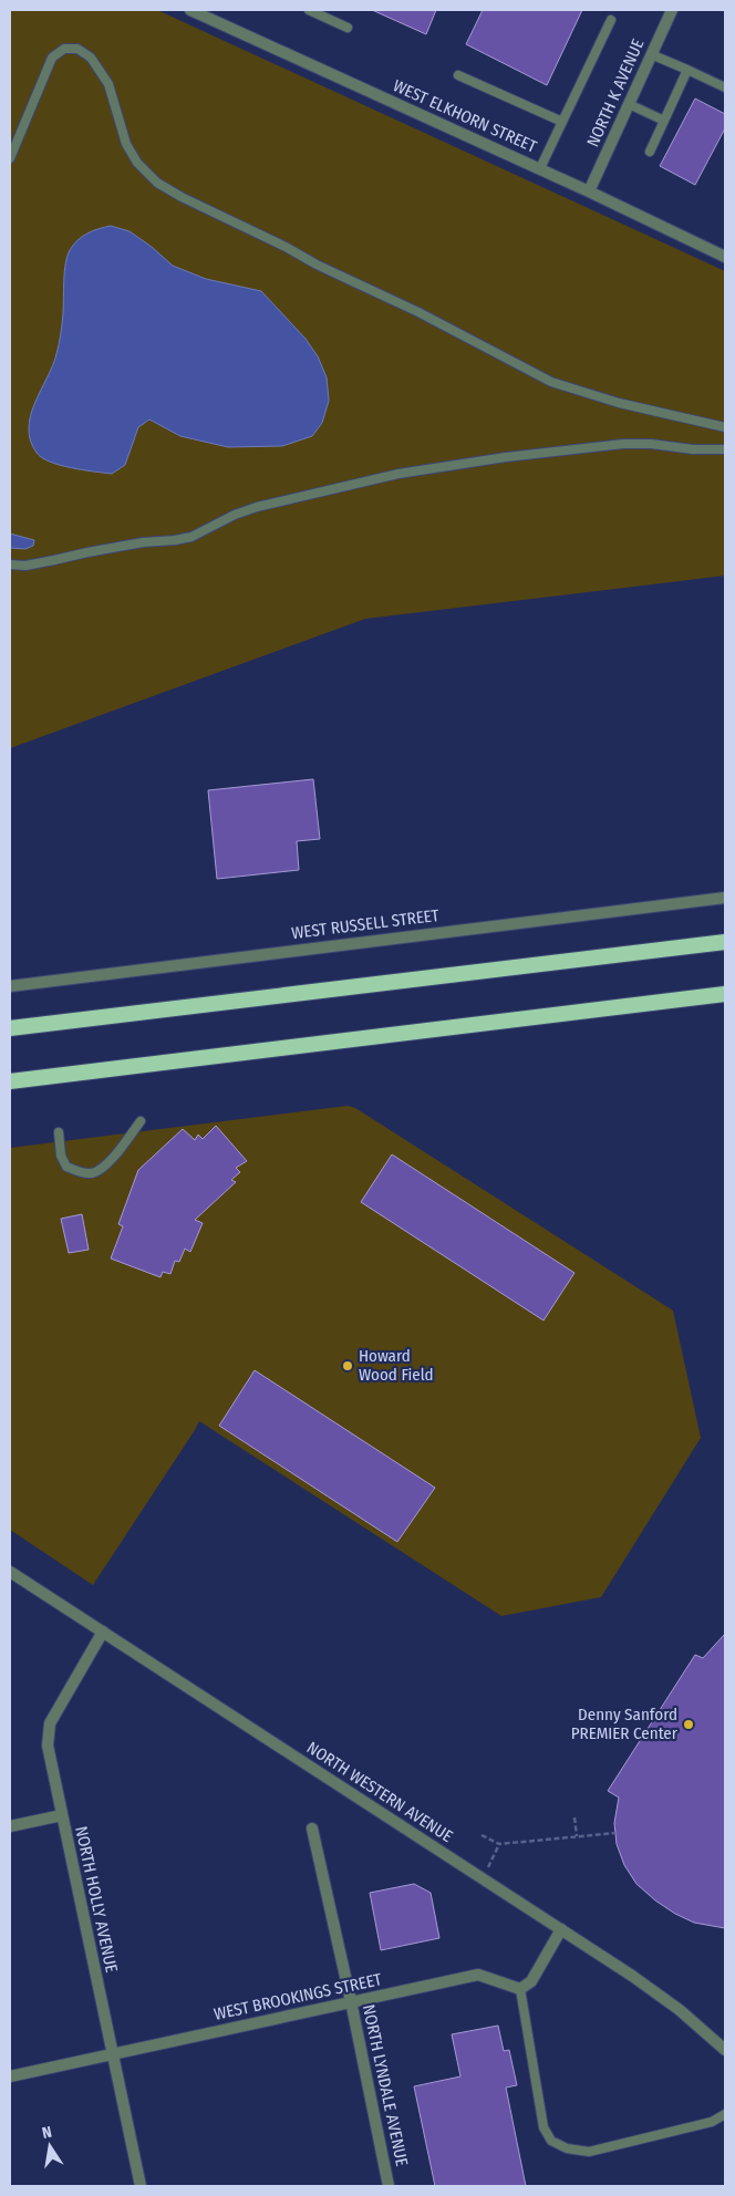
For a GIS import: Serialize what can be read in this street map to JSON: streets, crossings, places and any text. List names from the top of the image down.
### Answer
{
  "streets": {
    "street": [
      "NORTH K AVENUE",
      "WEST ELKHORN STREET",
      "WEST RUSSELL STREET",
      "NORTH WESTERN AVENUE",
      "NORTH HOLLY AVENUE",
      "WEST BROOKINGS STREET",
      "NORTH LYNDALE AVENUE"
    ]
  },
  "crossings": [
    ["NORTH K AVENUE", "WEST ELKHORN STREET"],
    ["NORTH WESTERN AVENUE", "NORTH HOLLY AVENUE"],
    ["NORTH HOLLY AVENUE", "WEST BROOKINGS STREET"],
    ["WEST BROOKINGS STREET", "NORTH LYNDALE AVENUE"]
  ],
  "places": ["Howard Wood Field", "Denny Sanford PREMIER Center"],
  "north": "top"
}
